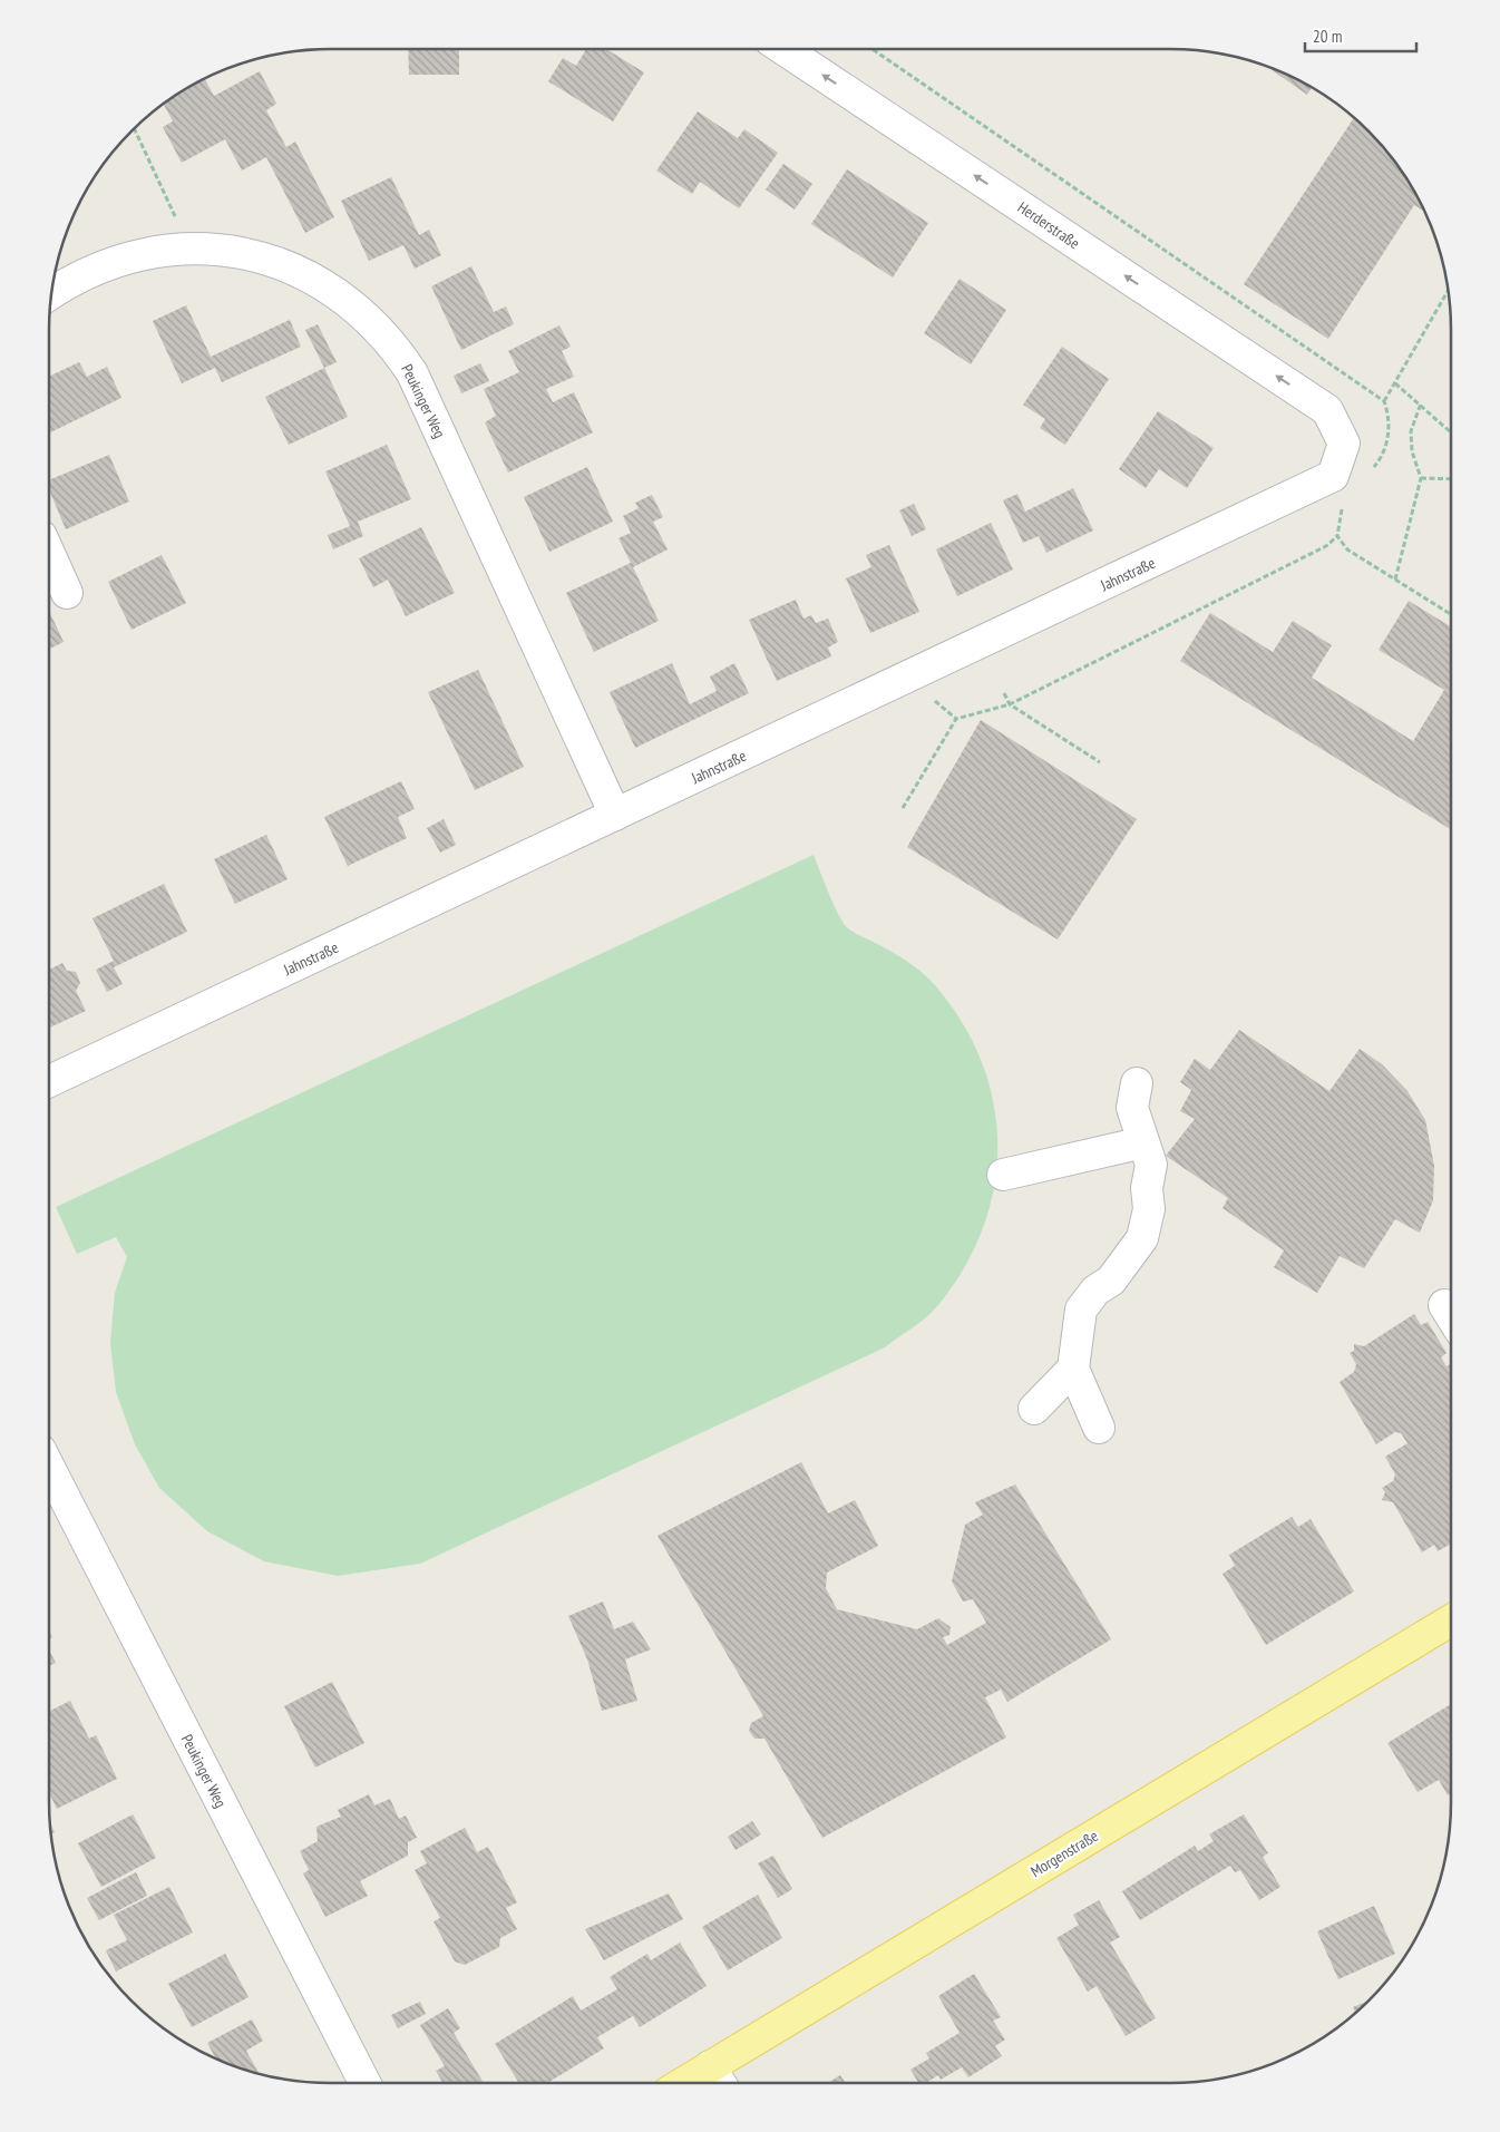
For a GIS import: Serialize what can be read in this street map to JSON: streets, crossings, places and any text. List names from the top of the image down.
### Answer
{
  "streets": {
    "main road": ["Morgenstraße"],
    "street": ["Herderstraße", "Peukinger Weg", "Jahnstraße"]
  },
  "crossings": [
    ["Herderstraße", "Jahnstraße"],
    ["Peukinger Weg", "Jahnstraße"]
  ],
  "one_way": ["Herderstraße"],
  "scale_bar": "20 m"
}
